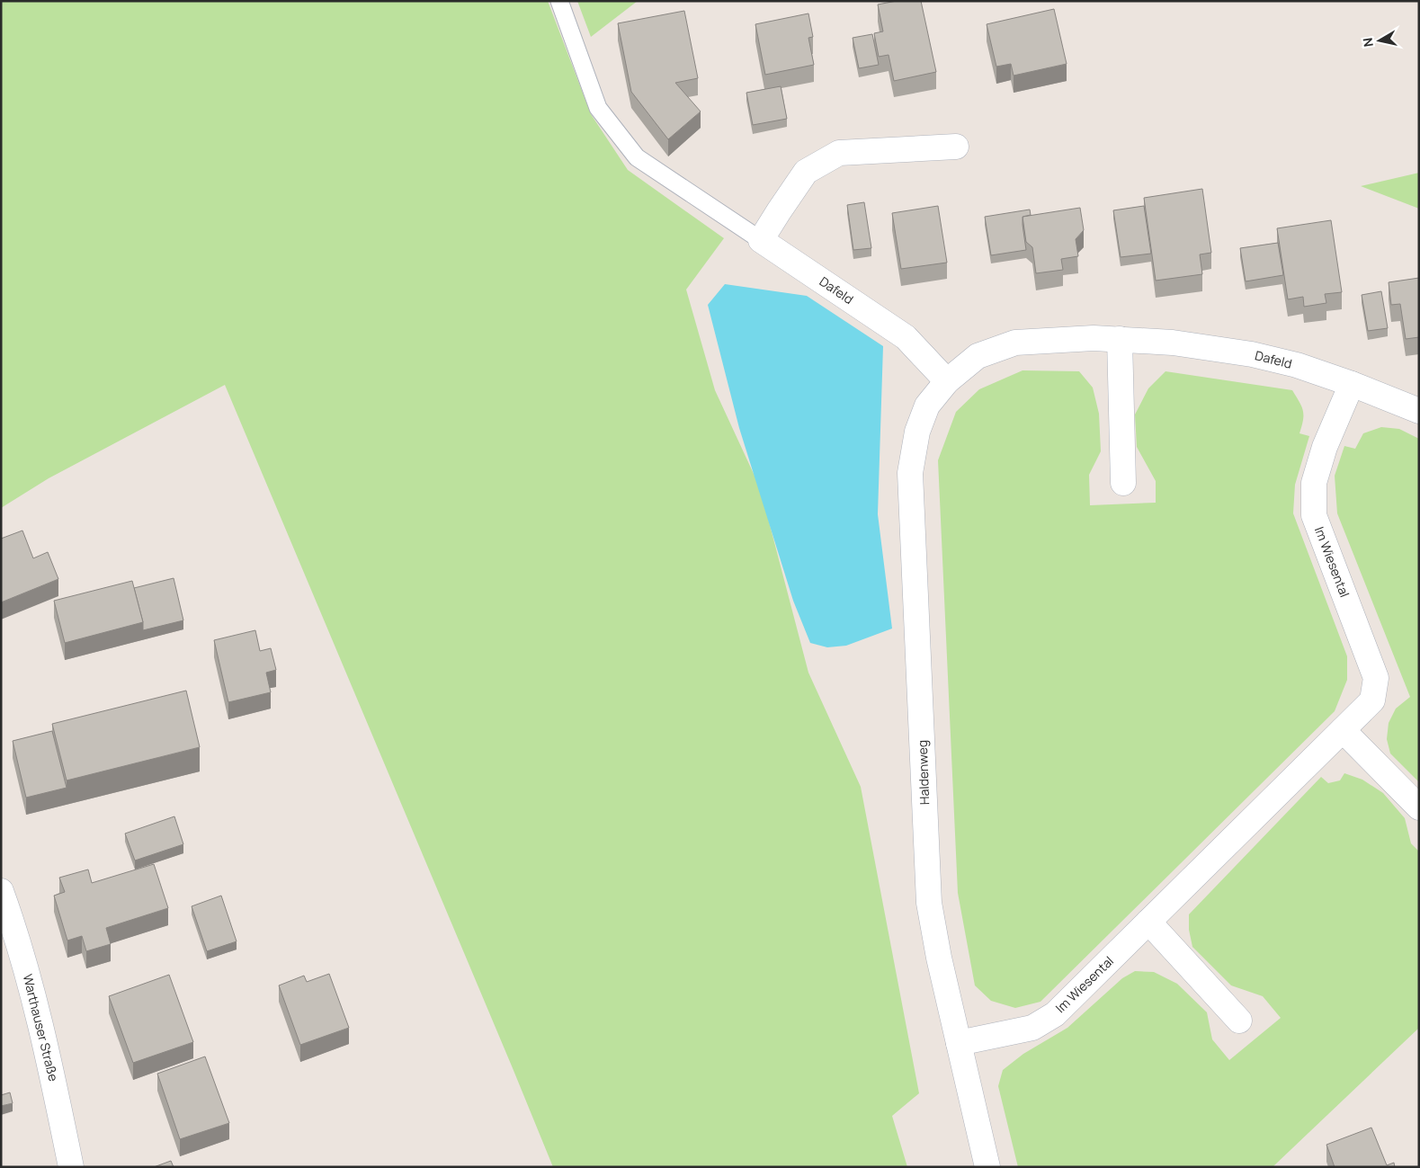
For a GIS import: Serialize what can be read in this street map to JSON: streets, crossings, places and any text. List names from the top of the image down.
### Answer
{
  "streets": {
    "street": [
      "Dafeld",
      "Im Wiesental",
      "Haldenweg",
      "Warthauser Straße"
    ]
  },
  "crossings": [
    ["Dafeld", "Im Wiesental"],
    ["Dafeld", "Haldenweg"],
    ["Im Wiesental", "Haldenweg"]
  ],
  "north": "left"
}
